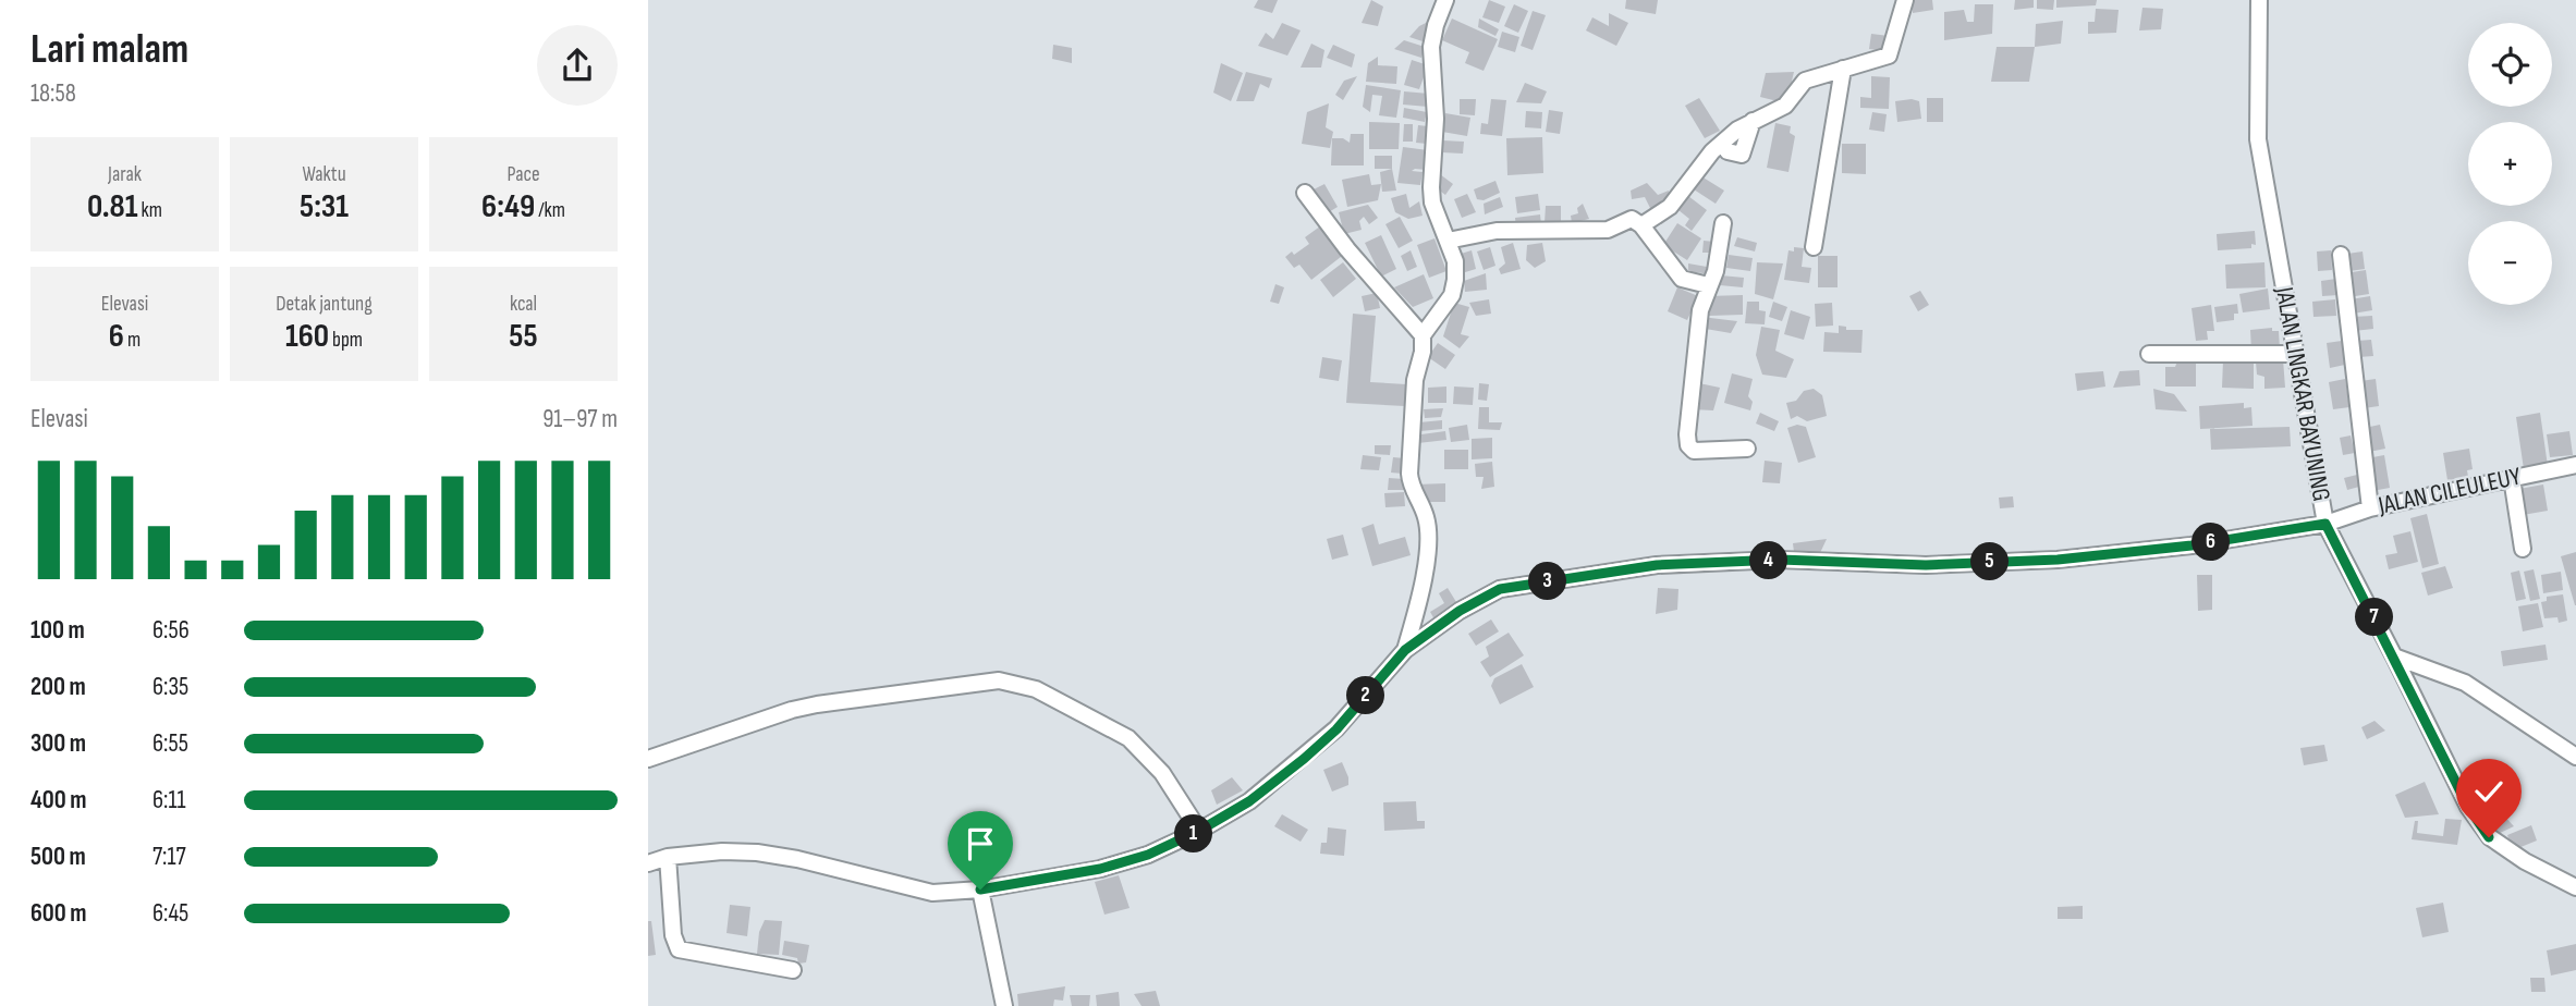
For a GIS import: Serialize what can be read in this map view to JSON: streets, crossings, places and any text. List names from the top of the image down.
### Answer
{
  "streets": {
    "street": ["JALAN LINGKAR BAYUNING", "JALAN CILEULEUY"]
  },
  "crossings": [
    ["JALAN LINGKAR BAYUNING", "JALAN CILEULEUY"]
  ],
  "page": {
    "heading": ["Lari malam", "18:58"],
    "map_buttons": ["+", "−"],
    "stats": [
      ["Jarak", "0.81 km"],
      ["Waktu", "5:31"],
      ["Pace", "6:49 /km"],
      ["Elevasi", "6 m"],
      ["Detak jantung", "160 bpm"],
      ["kcal", "55"]
    ],
    "chart": ["Elevasi", "91–97 m"],
    "pins": [
      "6",
      "4",
      "5",
      "3",
      "7",
      "2",
      "1"
    ],
    "list": [
      {
        "name": "100 m",
        "note": "6:56"
      },
      {
        "name": "200 m",
        "note": "6:35"
      },
      {
        "name": "300 m",
        "note": "6:55"
      },
      {
        "name": "400 m",
        "note": "6:11"
      },
      {
        "name": "500 m",
        "note": "7:17"
      },
      {
        "name": "600 m",
        "note": "6:45"
      }
    ]
  }
}
